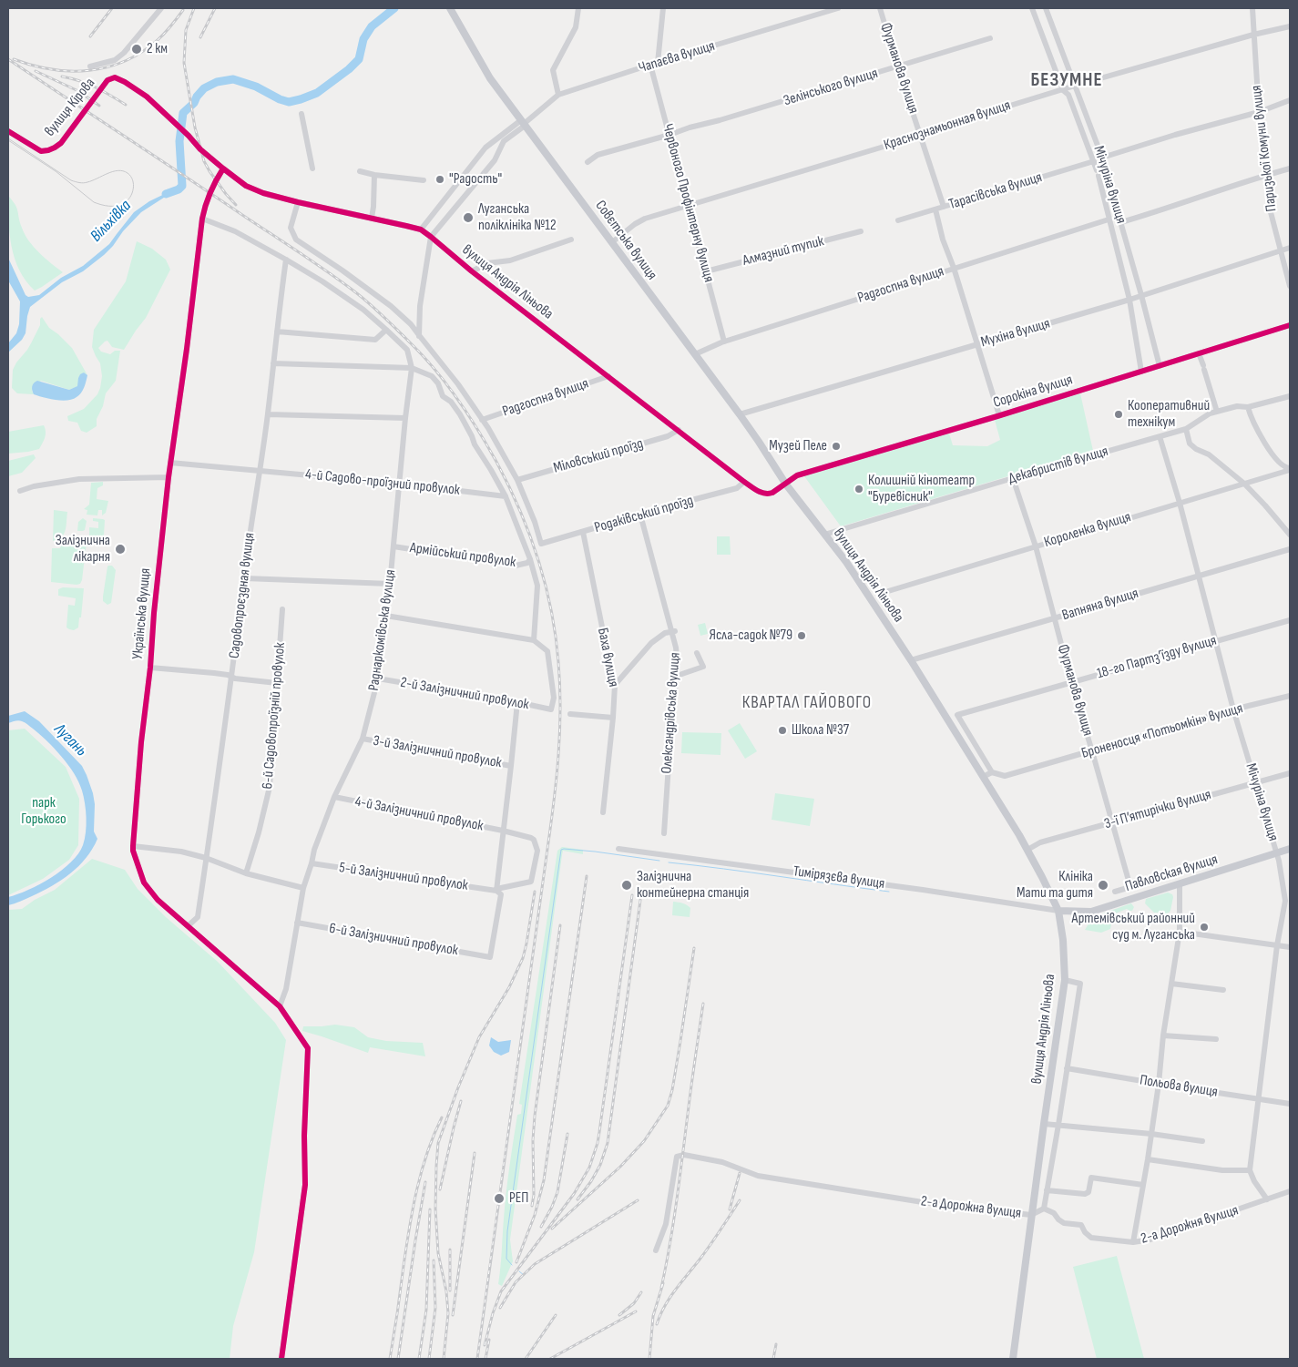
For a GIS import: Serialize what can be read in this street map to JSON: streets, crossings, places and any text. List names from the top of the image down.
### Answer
{
  "streets": {
    "main road": ["Совєтська вулиця", "вулиця Андрія Ліньова", "Павловская вулиця"],
    "street": [
      "Чапаєва вулиця",
      "Фурманова вулиця",
      "Зелінського вулиця",
      "вулиця Кірова",
      "Краснознамьонная вулиця",
      "Паризької Комуни вулиця",
      "Мічуріна вулиця",
      "Тарасівська вулиця",
      "Червоного Профінтерну вулиця",
      "Алмазний тупик",
      "Радгоспна вулиця",
      "Мухіна вулиця",
      "Сорокіна вулиця",
      "Міловський проїзд",
      "Декабристів вулиця",
      "4-й Садово-проїзний провулок",
      "Родаківський проїзд",
      "Короленка вулиця",
      "Армійський провулок",
      "Садовопроєздная вулиця",
      "Вапняна вулиця",
      "Українська вулиця",
      "Раднаркомівська вулиця",
      "Баха вулиця",
      "18-го Партз’їзду вулиця",
      "2-й Залізничний провулок",
      "Олександрівська вулиця",
      "6-й Садовопроїзній провулок",
      "Броненосця «Потьомкін» вулиця",
      "3-й Залізничний провулок",
      "3-ї П’ятирічки вулиця",
      "4-й Залізничний провулок",
      "5-й Залізничний провулок",
      "Тимірязєва вулиця",
      "6-й Залізничний провулок",
      "Польова вулиця",
      "2-а Дорожна вулиця",
      "2-а Дорожня вулиця"
    ]
  },
  "crossings": [
    ["Чапаєва вулиця", "Червоного Профінтерну вулиця"],
    ["Чапаєва вулиця", "Совєтська вулиця"],
    ["Чапаєва вулиця", "вулиця Андрія Ліньова"],
    ["Фурманова вулиця", "Зелінського вулиця"],
    ["Фурманова вулиця", "Краснознамьонная вулиця"],
    ["Фурманова вулиця", "Тарасівська вулиця"],
    ["Фурманова вулиця", "Декабристів вулиця"],
    ["Фурманова вулиця", "Короленка вулиця"],
    ["Фурманова вулиця", "Вапняна вулиця"],
    ["Фурманова вулиця", "18-го Партз’їзду вулиця"],
    ["Фурманова вулиця", "Броненосця «Потьомкін» вулиця"],
    ["Фурманова вулиця", "3-ї П’ятирічки вулиця"],
    ["Зелінського вулиця", "Червоного Профінтерну вулиця"],
    ["вулиця Кірова", "вулиця Андрія Ліньова"],
    ["Краснознамьонная вулиця", "Паризької Комуни вулиця"],
    ["Краснознамьонная вулиця", "Мічуріна вулиця"],
    ["Краснознамьонная вулиця", "Червоного Профінтерну вулиця"],
    ["Краснознамьонная вулиця", "Совєтська вулиця"],
    ["Паризької Комуни вулиця", "Мухіна вулиця"],
    ["Мічуріна вулиця", "Тарасівська вулиця"],
    ["Мічуріна вулиця", "Радгоспна вулиця"],
    ["Мічуріна вулиця", "Мухіна вулиця"],
    ["Мічуріна вулиця", "Сорокіна вулиця"],
    ["Мічуріна вулиця", "Декабристів вулиця"],
    ["Мічуріна вулиця", "Короленка вулиця"],
    ["Мічуріна вулиця", "Вапняна вулиця"],
    ["Мічуріна вулиця", "18-го Партз’їзду вулиця"],
    ["Мічуріна вулиця", "Броненосця «Потьомкін» вулиця"],
    ["Мічуріна вулиця", "3-ї П’ятирічки вулиця"],
    ["Мічуріна вулиця", "Павловская вулиця"],
    ["Мічуріна вулиця", "Польова вулиця"],
    ["Червоного Профінтерну вулиця", "Алмазний тупик"],
    ["Червоного Профінтерну вулиця", "Радгоспна вулиця"],
    ["Совєтська вулиця", "вулиця Андрія Ліньова"],
    ["Совєтська вулиця", "Радгоспна вулиця"],
    ["Совєтська вулиця", "Мухіна вулиця"],
    ["Совєтська вулиця", "Сорокіна вулиця"],
    ["вулиця Андрія Ліньова", "Радгоспна вулиця"],
    ["вулиця Андрія Ліньова", "Сорокіна вулиця"],
    ["вулиця Андрія Ліньова", "Міловський проїзд"],
    ["вулиця Андрія Ліньова", "Декабристів вулиця"],
    ["вулиця Андрія Ліньова", "Родаківський проїзд"],
    ["вулиця Андрія Ліньова", "Вапняна вулиця"],
    ["вулиця Андрія Ліньова", "Українська вулиця"],
    ["вулиця Андрія Ліньова", "Броненосця «Потьомкін» вулиця"],
    ["вулиця Андрія Ліньова", "3-ї П’ятирічки вулиця"],
    ["вулиця Андрія Ліньова", "Павловская вулиця"],
    ["вулиця Андрія Ліньова", "Тимірязєва вулиця"],
    ["вулиця Андрія Ліньова", "2-а Дорожна вулиця"],
    ["Міловський проїзд", "Родаківський проїзд"],
    ["4-й Садово-проїзний провулок", "Садовопроєздная вулиця"],
    ["4-й Садово-проїзний провулок", "Українська вулиця"],
    ["4-й Садово-проїзний провулок", "Раднаркомівська вулиця"],
    ["Родаківський проїзд", "Баха вулиця"],
    ["Родаківський проїзд", "Олександрівська вулиця"],
    ["Армійський провулок", "Раднаркомівська вулиця"],
    ["Садовопроєздная вулиця", "Українська вулиця"],
    ["Українська вулиця", "Раднаркомівська вулиця"],
    ["Раднаркомівська вулиця", "2-й Залізничний провулок"],
    ["Раднаркомівська вулиця", "3-й Залізничний провулок"],
    ["Раднаркомівська вулиця", "4-й Залізничний провулок"],
    ["Раднаркомівська вулиця", "5-й Залізничний провулок"],
    ["Раднаркомівська вулиця", "6-й Залізничний провулок"],
    ["18-го Партз’їзду вулиця", "Броненосця «Потьомкін» вулиця"],
    ["4-й Залізничний провулок", "5-й Залізничний провулок"],
    ["4-й Залізничний провулок", "6-й Залізничний провулок"],
    ["Павловская вулиця", "Тимірязєва вулиця"],
    ["5-й Залізничний провулок", "6-й Залізничний провулок"]
  ],
  "districts": ["БЕЗУМНЕ", "КВАРТАЛ ГАЙОВОГО"],
  "water": ["Вільхівка", "Лугань"],
  "parks": ["парк Горького"],
  "places": [
    "2 км",
    "\"Радость\"",
    "Луганська поліклініка №12",
    "Кооперативний технікум",
    "Музей Пеле",
    "Колишній кінотеатр \"Буревісник\"",
    "Залізнична лікарня",
    "Ясла-садок №79",
    "Школа №37",
    "Залізнична контейнерна станція",
    "Клініка Мати та дитя",
    "Артемівський районний суд м. Луганська",
    "РЕП"
  ]
}
